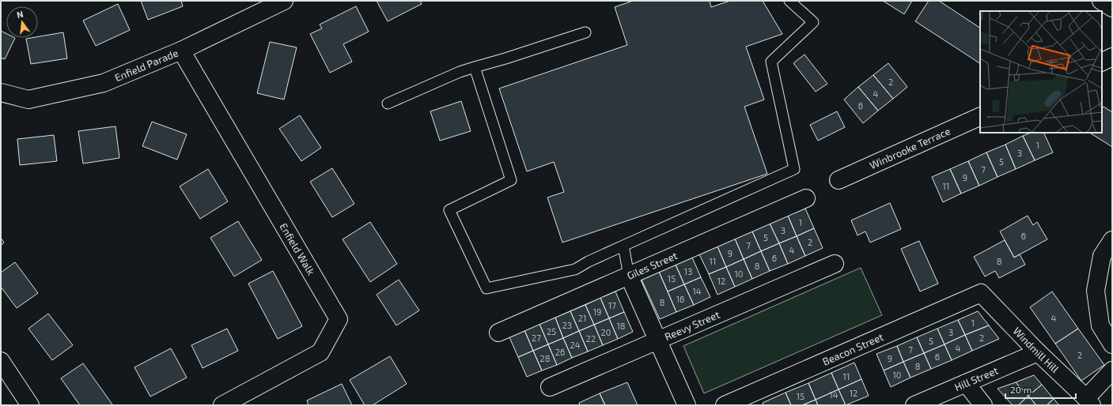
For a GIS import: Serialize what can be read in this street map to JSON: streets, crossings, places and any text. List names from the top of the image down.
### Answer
{
  "streets": {
    "street": [
      "Enfield Parade",
      "Winbrooke Terrace",
      "Enfield Walk",
      "Giles Street",
      "Reevy Street",
      "Beacon Street",
      "Windmill Hill",
      "Hill Street"
    ]
  },
  "crossings": [
    ["Enfield Parade", "Enfield Walk"],
    ["Beacon Street", "Windmill Hill"],
    ["Windmill Hill", "Hill Street"]
  ],
  "house_numbers": [
    "2",
    "4",
    "6",
    "1",
    "3",
    "5",
    "7",
    "9",
    "11",
    "1",
    "3",
    "6",
    "5",
    "2",
    "7",
    "4",
    "9",
    "6",
    "11",
    "8",
    "8",
    "13",
    "10",
    "15",
    "12",
    "14",
    "16",
    "8",
    "17",
    "19",
    "21",
    "4",
    "1",
    "23",
    "18",
    "25",
    "20",
    "3",
    "27",
    "2",
    "22",
    "5",
    "24",
    "4",
    "7",
    "26",
    "2",
    "6",
    "28",
    "9",
    "8",
    "10",
    "11",
    "12",
    "14",
    "15"
  ],
  "scale_bar": "20 m",
  "north": "top"
}
